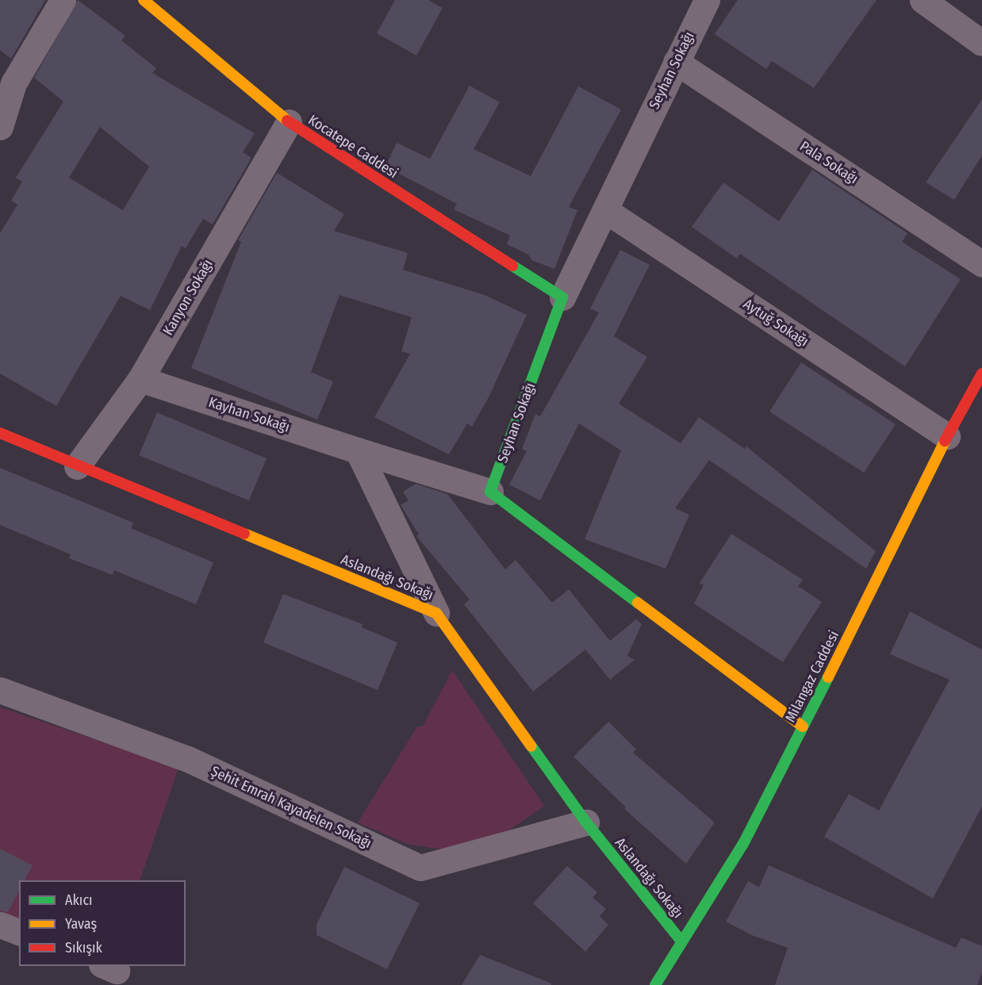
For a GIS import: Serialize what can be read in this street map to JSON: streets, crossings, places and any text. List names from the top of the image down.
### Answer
{
  "streets": {
    "street": [
      "Seyhan Sokağı",
      "Kocatepe Caddesi",
      "Pala Sokağı",
      "Kanyon Sokağı",
      "Aytuğ Sokağı",
      "Kayhan Sokağı",
      "Aslandağı Sokağı",
      "Milangaz Caddesi",
      "Şehit Emrah Kayadelen Sokağı"
    ]
  },
  "crossings": [
    ["Seyhan Sokağı", "Kocatepe Caddesi"],
    ["Seyhan Sokağı", "Pala Sokağı"],
    ["Seyhan Sokağı", "Aytuğ Sokağı"],
    ["Seyhan Sokağı", "Kayhan Sokağı"],
    ["Kocatepe Caddesi", "Kanyon Sokağı"],
    ["Kanyon Sokağı", "Kayhan Sokağı"],
    ["Kanyon Sokağı", "Aslandağı Sokağı"],
    ["Aytuğ Sokağı", "Milangaz Caddesi"],
    ["Aslandağı Sokağı", "Milangaz Caddesi"],
    ["Aslandağı Sokağı", "Şehit Emrah Kayadelen Sokağı"]
  ],
  "legend": ["Akıcı", "Yavaş", "Sıkışık"]
}
